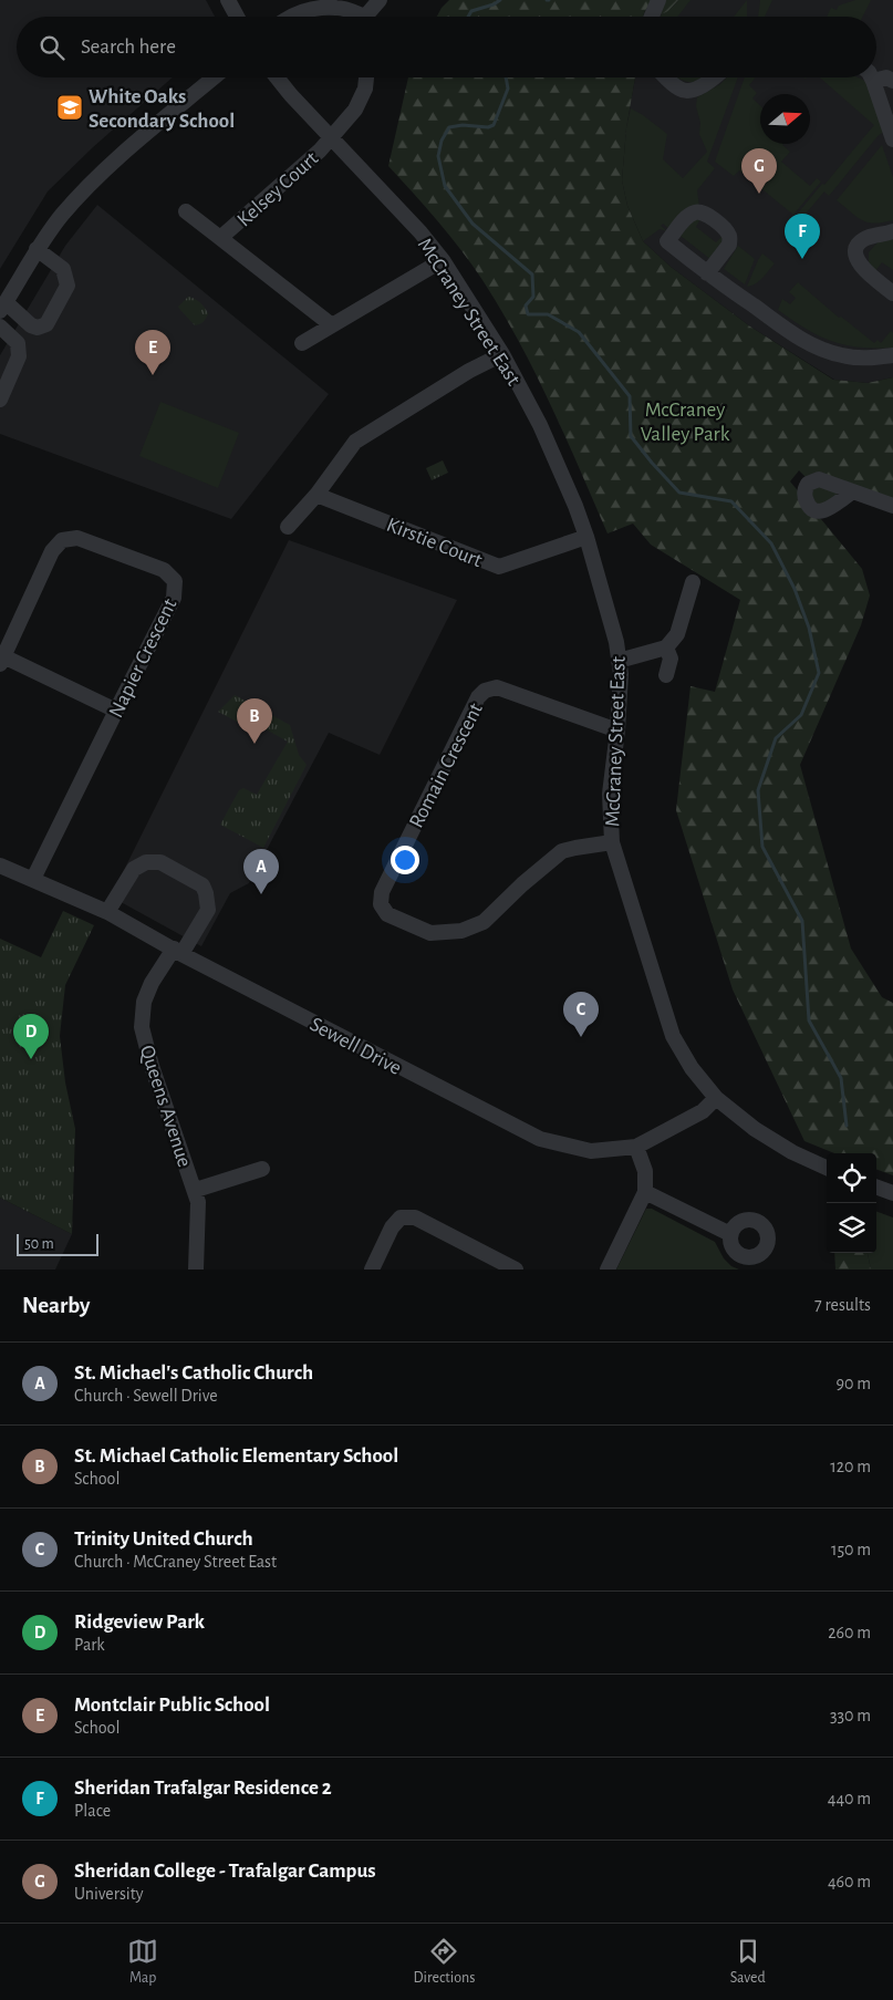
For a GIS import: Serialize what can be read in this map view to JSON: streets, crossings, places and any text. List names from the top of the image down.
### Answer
{
  "streets": {
    "street": [
      "Kelsey Court",
      "McCraney Street East",
      "Kirstie Court",
      "Napier Crescent",
      "Romain Crescent",
      "Sewell Drive",
      "Queens Avenue"
    ]
  },
  "crossings": [
    ["Kelsey Court", "McCraney Street East"],
    ["McCraney Street East", "Kirstie Court"],
    ["McCraney Street East", "Romain Crescent"],
    ["McCraney Street East", "Sewell Drive"],
    ["Napier Crescent", "Sewell Drive"],
    ["Sewell Drive", "Queens Avenue"]
  ],
  "parks": ["McCraney Valley Park"],
  "places": {
    "school or university": ["White Oaks Secondary School"]
  },
  "scale_bar": "50 m",
  "north": "right",
  "page": {
    "search": "Search here",
    "pins": [
      "G",
      "F",
      "E",
      "B",
      "A",
      "C",
      "D"
    ],
    "scale": "50 m",
    "heading": ["Nearby", "7 results"],
    "list": [
      {
        "mark": "A",
        "name": "St. Michael's Catholic Church",
        "note": "Church · Sewell Drive",
        "value": "90 m"
      },
      {
        "mark": "B",
        "name": "St. Michael Catholic Elementary School",
        "note": "School",
        "value": "120 m"
      },
      {
        "mark": "C",
        "name": "Trinity United Church",
        "note": "Church · McCraney Street East",
        "value": "150 m"
      },
      {
        "mark": "D",
        "name": "Ridgeview Park",
        "note": "Park",
        "value": "260 m"
      },
      {
        "mark": "E",
        "name": "Montclair Public School",
        "note": "School",
        "value": "330 m"
      },
      {
        "mark": "F",
        "name": "Sheridan Trafalgar Residence 2",
        "note": "Place",
        "value": "440 m"
      },
      {
        "mark": "G",
        "name": "Sheridan College - Trafalgar Campus",
        "note": "University",
        "value": "460 m"
      }
    ],
    "nav": ["Map", "Directions", "Saved"]
  }
}
